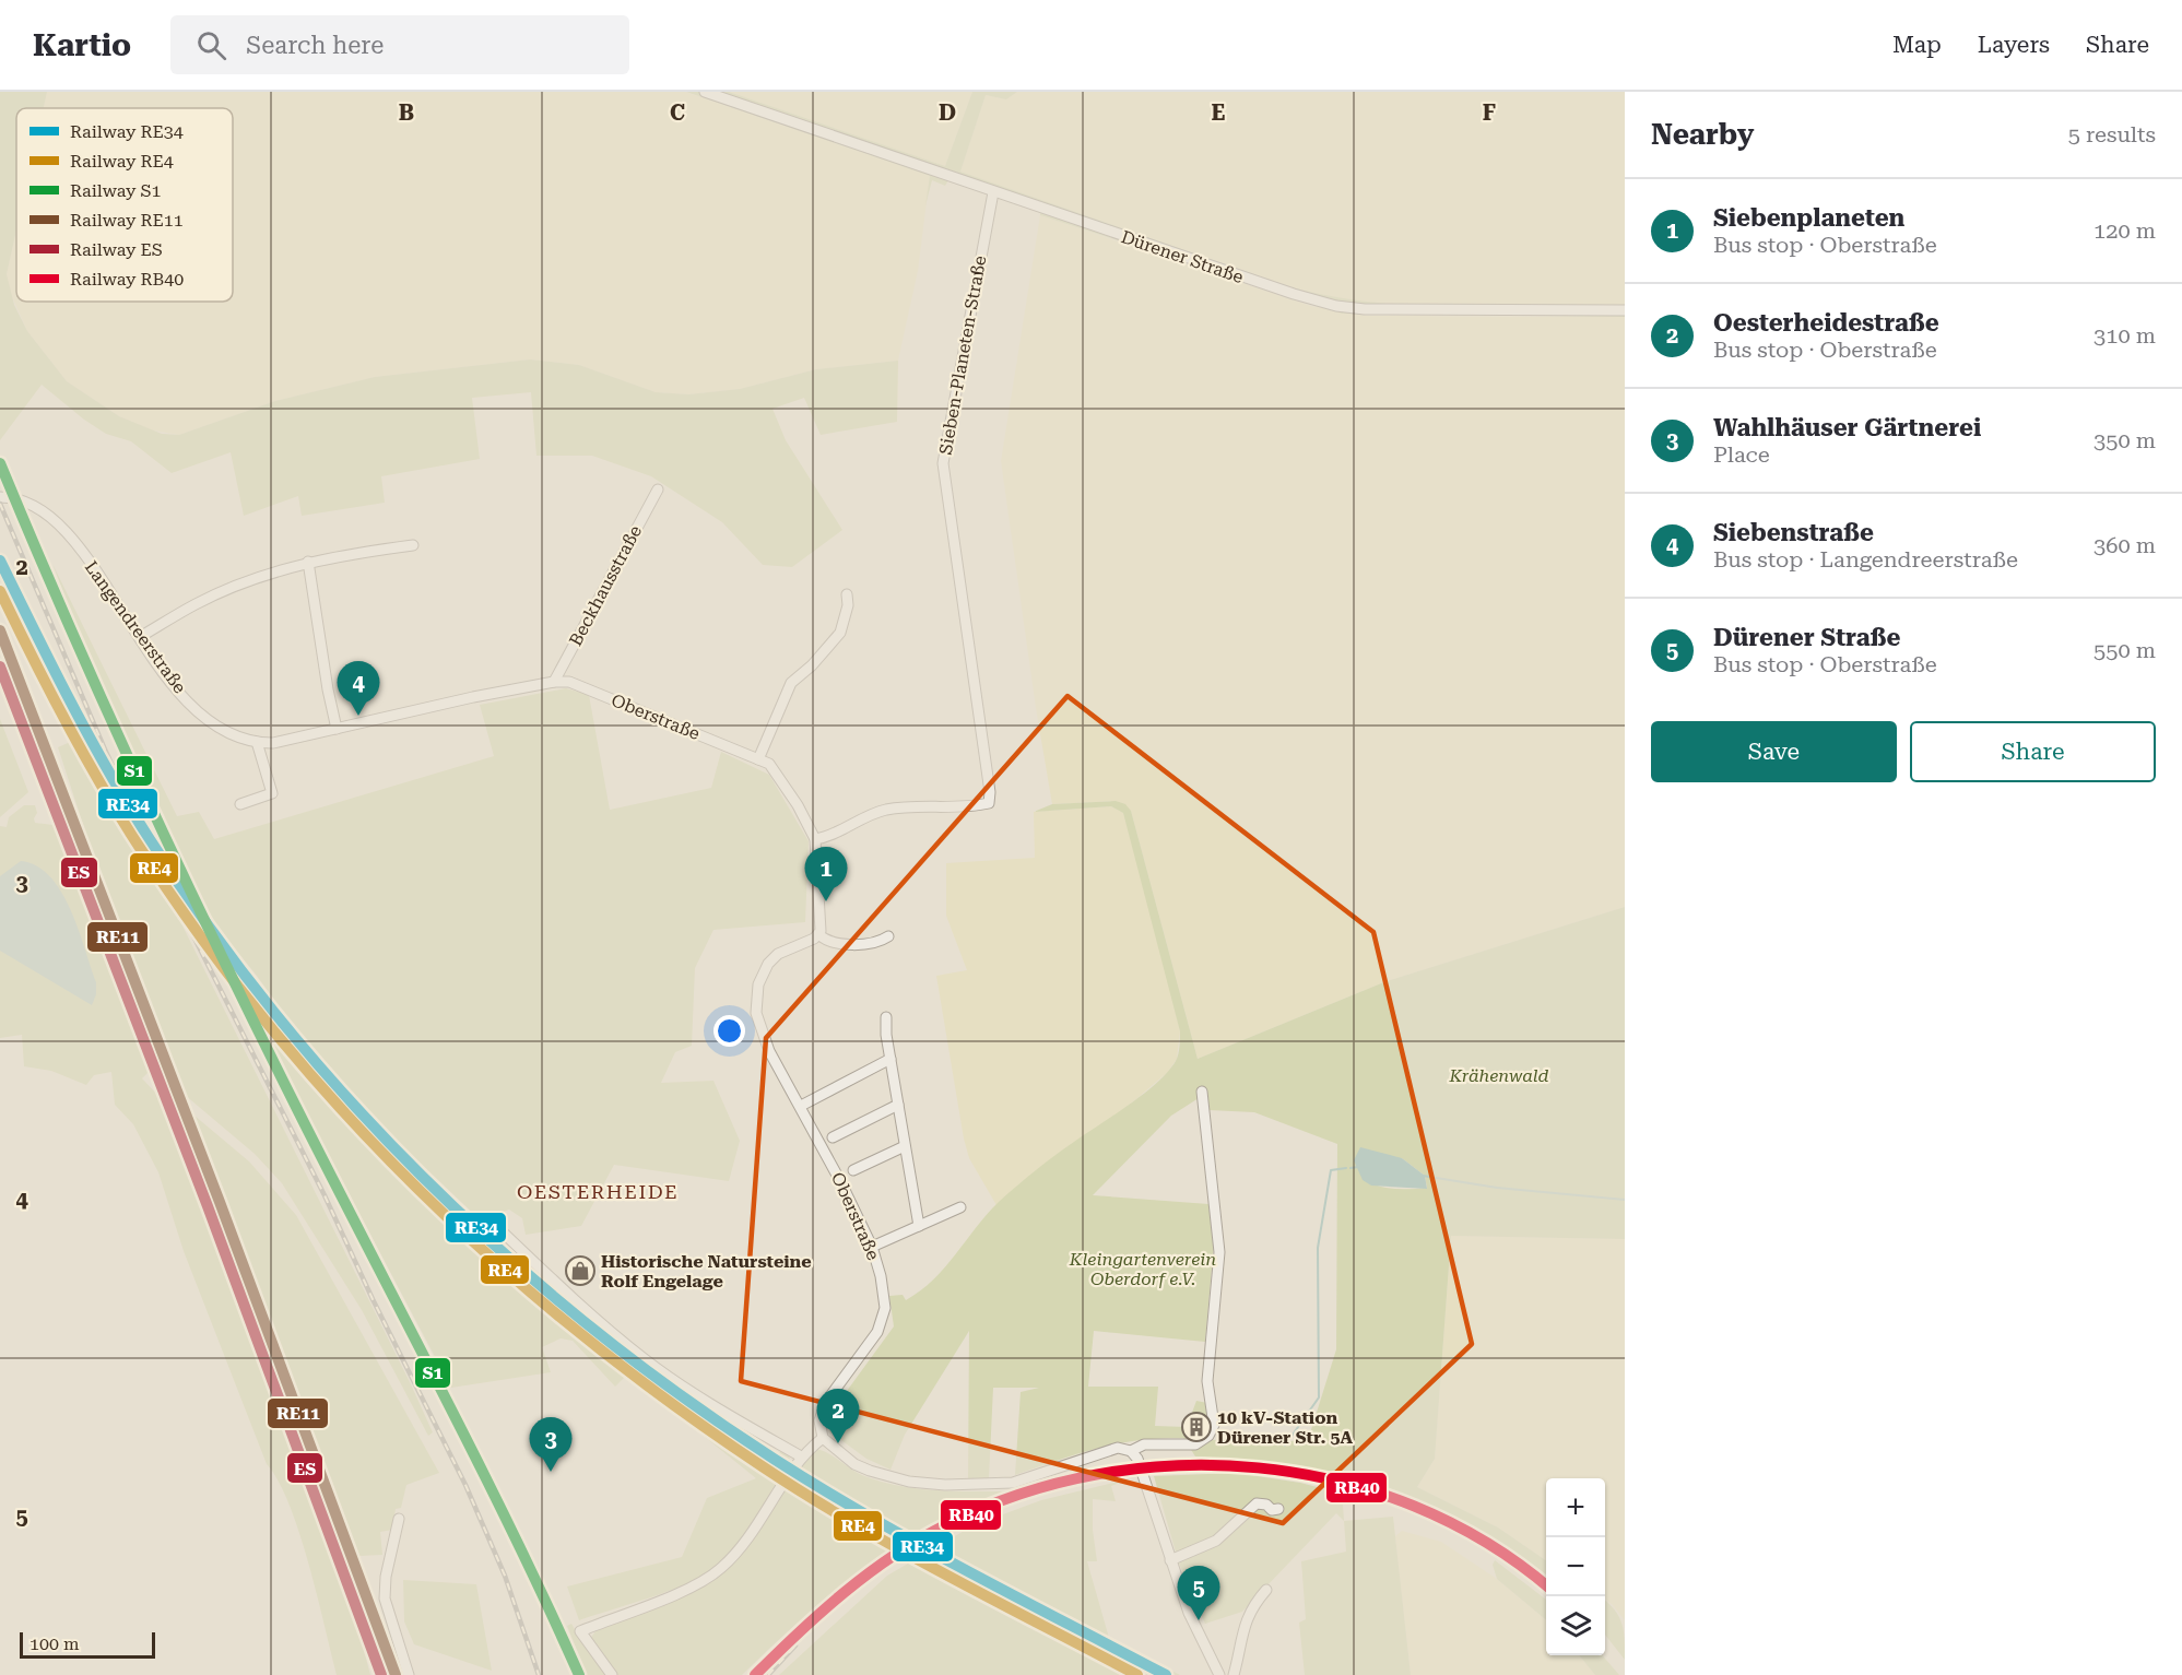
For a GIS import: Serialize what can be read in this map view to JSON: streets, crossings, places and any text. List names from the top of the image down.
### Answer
{
  "streets": {
    "street": [
      "Dürener Straße",
      "Sieben-Planeten-Straße",
      "Beckhausstraße",
      "Langendreerstraße",
      "Oberstraße"
    ]
  },
  "crossings": [
    ["Dürener Straße", "Sieben-Planeten-Straße"],
    ["Sieben-Planeten-Straße", "Oberstraße"],
    ["Beckhausstraße", "Oberstraße"],
    ["Langendreerstraße", "Oberstraße"]
  ],
  "districts": ["OESTERHEIDE"],
  "parks": ["Krähenwald", "Kleingartenverein Oberdorf e.V."],
  "places": {
    "shop": ["Historische Natursteine Rolf Engelage"],
    "building": ["10 kV-Station Dürener Str. 5A"]
  },
  "lines": [
    "rail line S1",
    "rail line RE34",
    "rail line RE4",
    "rail line RE11",
    "rail line ES",
    "rail line RB40"
  ],
  "legend": [
    "Railway RE34",
    "Railway RE4",
    "Railway S1",
    "Railway RE11",
    "Railway ES",
    "Railway RB40"
  ],
  "scale_bar": "100 m",
  "page": {
    "header": "Kartio",
    "search": "Search here",
    "nav": ["Map", "Layers", "Share"],
    "heading": ["Nearby", "5 results"],
    "list": [
      {
        "mark": "1",
        "name": "Siebenplaneten",
        "note": "Bus stop · Oberstraße",
        "value": "120 m"
      },
      {
        "mark": "2",
        "name": "Oesterheidestraße",
        "note": "Bus stop · Oberstraße",
        "value": "310 m"
      },
      {
        "mark": "3",
        "name": "Wahlhäuser Gärtnerei",
        "note": "Place",
        "value": "350 m"
      },
      {
        "mark": "4",
        "name": "Siebenstraße",
        "note": "Bus stop · Langendreerstraße",
        "value": "360 m"
      },
      {
        "mark": "5",
        "name": "Dürener Straße",
        "note": "Bus stop · Oberstraße",
        "value": "550 m"
      }
    ],
    "pins": [
      "4",
      "1",
      "2",
      "3",
      "5"
    ],
    "buttons": ["Save", "Share"],
    "map_buttons": ["+", "−"],
    "scale": "100 m"
  },
  "grid": {
    "columns": [
      "B",
      "C",
      "D",
      "E",
      "F"
    ],
    "rows": [
      "2",
      "3",
      "4",
      "5"
    ]
  }
}
